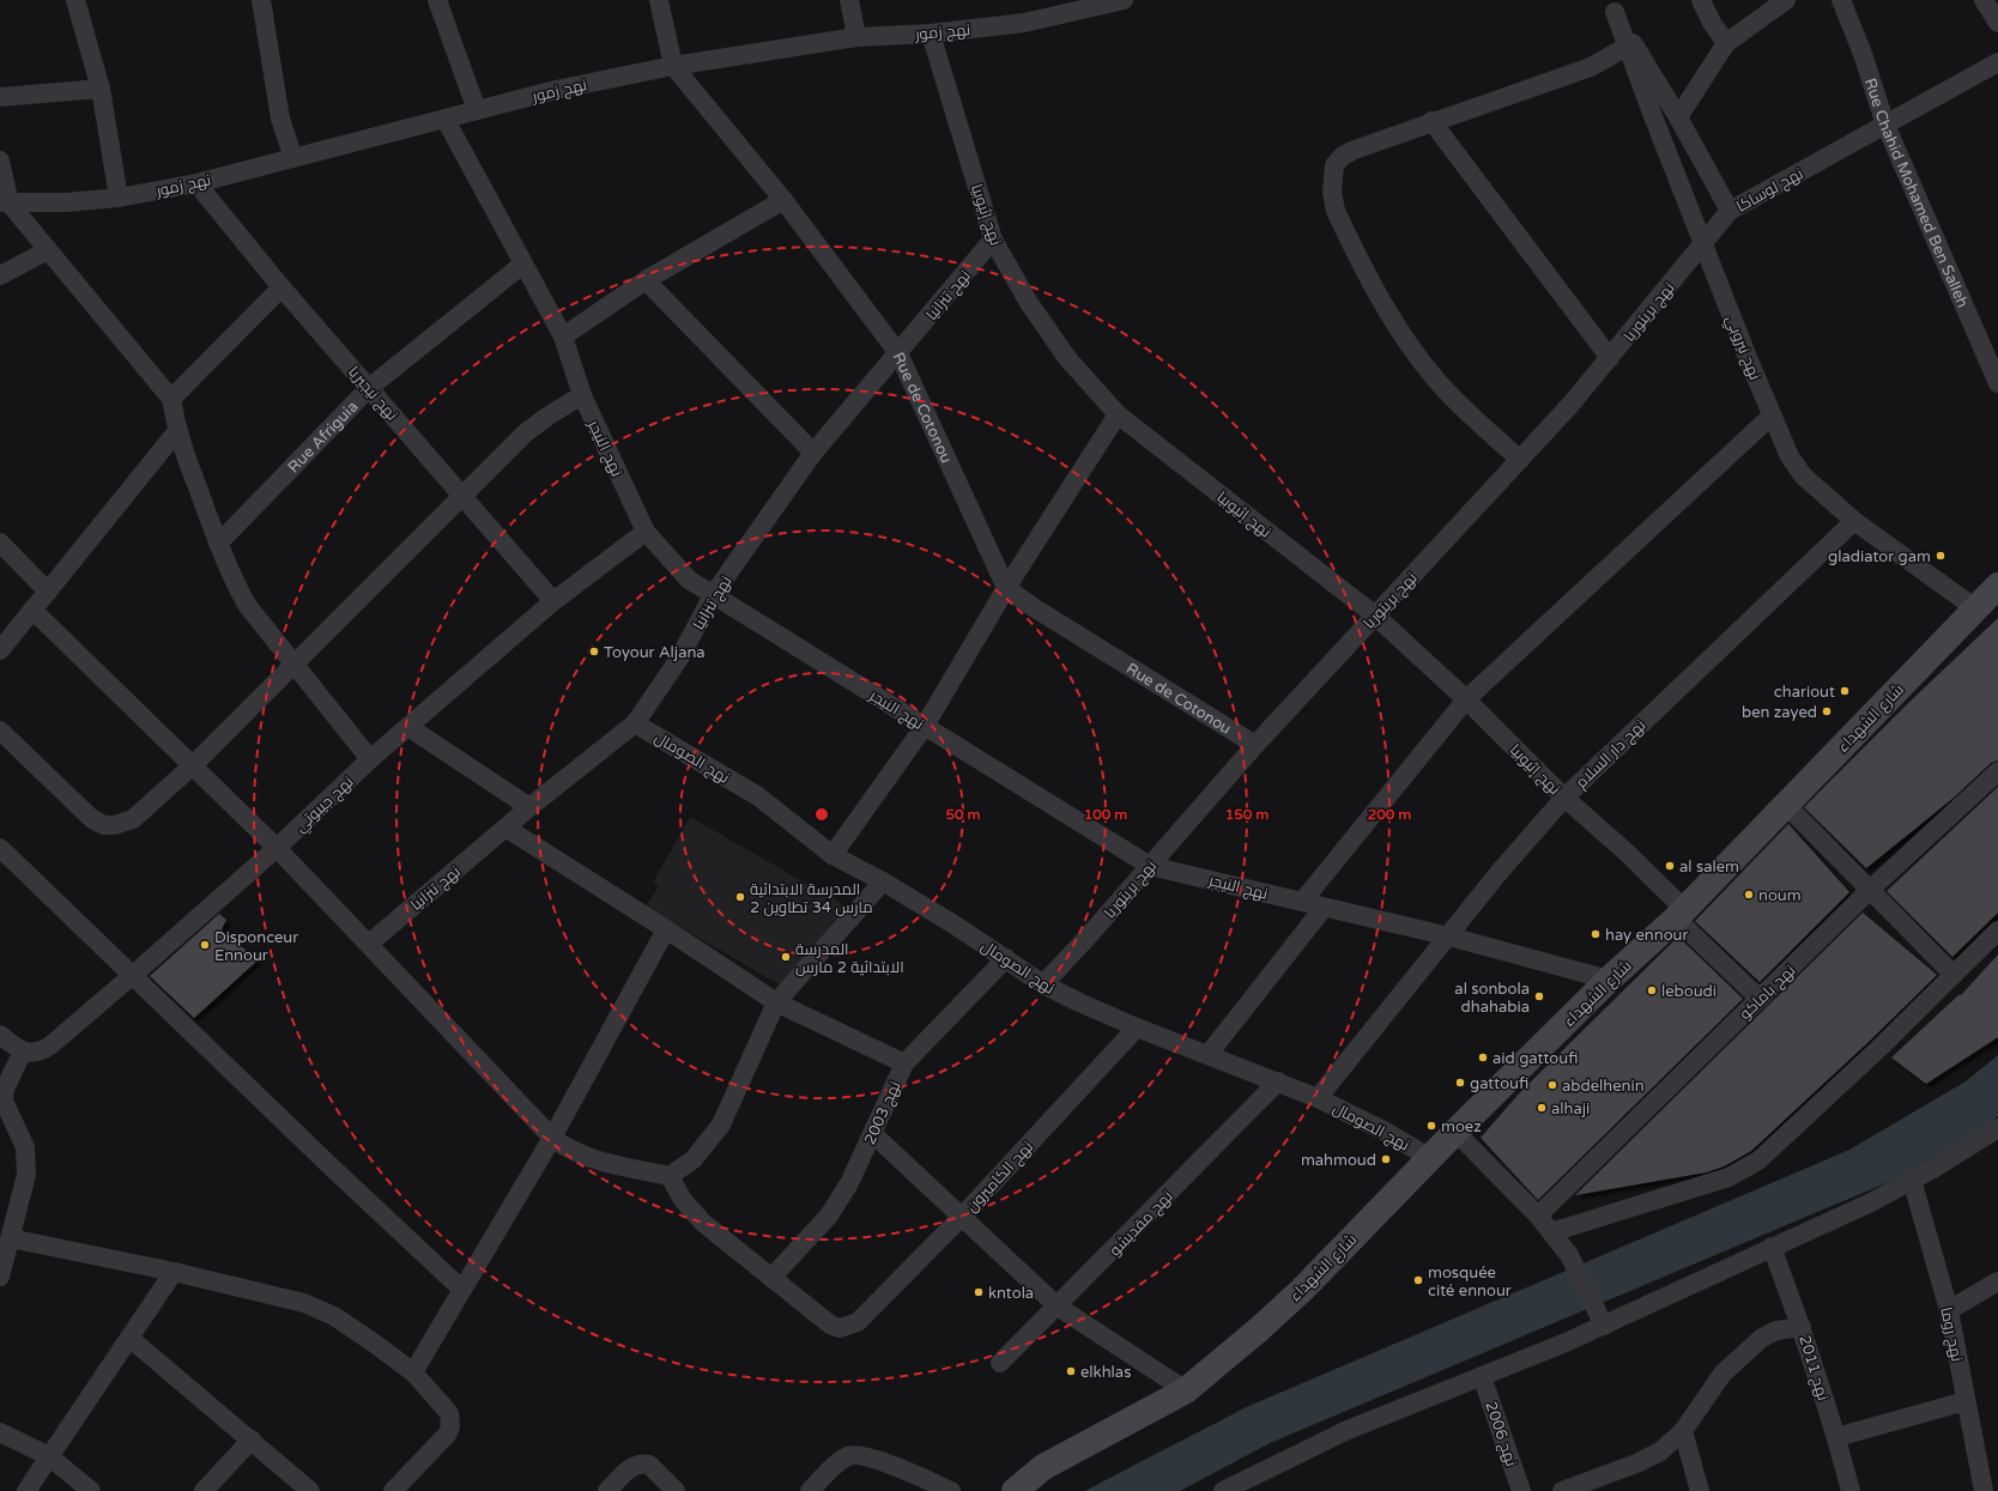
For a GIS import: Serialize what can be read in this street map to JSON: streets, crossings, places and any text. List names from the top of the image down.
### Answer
{
  "streets": {
    "main road": ["شارع الشهداء"],
    "street": [
      "نهج زمور",
      "نهج لوساكا",
      "Rue Chahid Mohamed Ben Salleh",
      "نهج إثيوبيا",
      "نهج تنزانيا",
      "نهج بريتوريا",
      "نهج نيروبي",
      "نهج نيجيريا",
      "Rue de Cotonou",
      "Rue Afriguia",
      "نهج النيجر",
      "نهج دار السلام",
      "نهج الصومال",
      "نهج جيبوتي",
      "نهج باماكو",
      "نهج 2003",
      "نهج الكاميرون",
      "نهج مقديشو",
      "نهج روما",
      "نهج 2011",
      "نهج 2006"
    ]
  },
  "crossings": [
    ["نهج زمور", "نهج إثيوبيا"],
    ["نهج زمور", "نهج نيجيريا"],
    ["نهج زمور", "Rue de Cotonou"],
    ["نهج زمور", "نهج النيجر"],
    ["نهج لوساكا", "Rue Chahid Mohamed Ben Salleh"],
    ["نهج لوساكا", "نهج بريتوريا"],
    ["نهج لوساكا", "نهج نيروبي"],
    ["نهج إثيوبيا", "نهج تنزانيا"],
    ["نهج إثيوبيا", "نهج بريتوريا"],
    ["نهج إثيوبيا", "شارع الشهداء"],
    ["نهج إثيوبيا", "نهج دار السلام"],
    ["نهج إثيوبيا", "نهج باماكو"],
    ["نهج تنزانيا", "Rue de Cotonou"],
    ["نهج تنزانيا", "نهج النيجر"],
    ["نهج تنزانيا", "نهج الصومال"],
    ["نهج بريتوريا", "نهج نيروبي"],
    ["نهج بريتوريا", "Rue de Cotonou"],
    ["نهج بريتوريا", "نهج النيجر"],
    ["نهج بريتوريا", "نهج الصومال"],
    ["نهج نيروبي", "شارع الشهداء"],
    ["نهج نيروبي", "نهج دار السلام"],
    ["نهج نيجيريا", "Rue Afriguia"],
    ["نهج نيجيريا", "نهج جيبوتي"],
    ["Rue Afriguia", "نهج النيجر"],
    ["نهج النيجر", "شارع الشهداء"],
    ["نهج النيجر", "نهج دار السلام"],
    ["نهج النيجر", "نهج جيبوتي"],
    ["شارع الشهداء", "نهج الصومال"],
    ["نهج دار السلام", "نهج الصومال"],
    ["نهج الصومال", "نهج 2003"],
    ["نهج الصومال", "نهج الكاميرون"],
    ["نهج الصومال", "نهج مقديشو"],
    ["نهج 2003", "نهج الكاميرون"]
  ],
  "places": [
    "gladiator gam",
    "Toyour Aljana",
    "chariout",
    "ben zayed",
    "al salem",
    "noum",
    "المدرسة الابتدائية 2 مارس 34 تطاوين",
    "hay ennour",
    "Disponceur Ennour",
    "المدرسة الابتدائية 2 مارس",
    "leboudi",
    "al sonbola dhahabia",
    "aid gattoufi",
    "gattoufi",
    "abdelhenin",
    "alhaji",
    "moez",
    "mahmoud",
    "mosquée cité ennour",
    "kntola",
    "elkhlas"
  ],
  "rings": [
    "50 m",
    "100 m",
    "150 m",
    "200 m"
  ]
}
